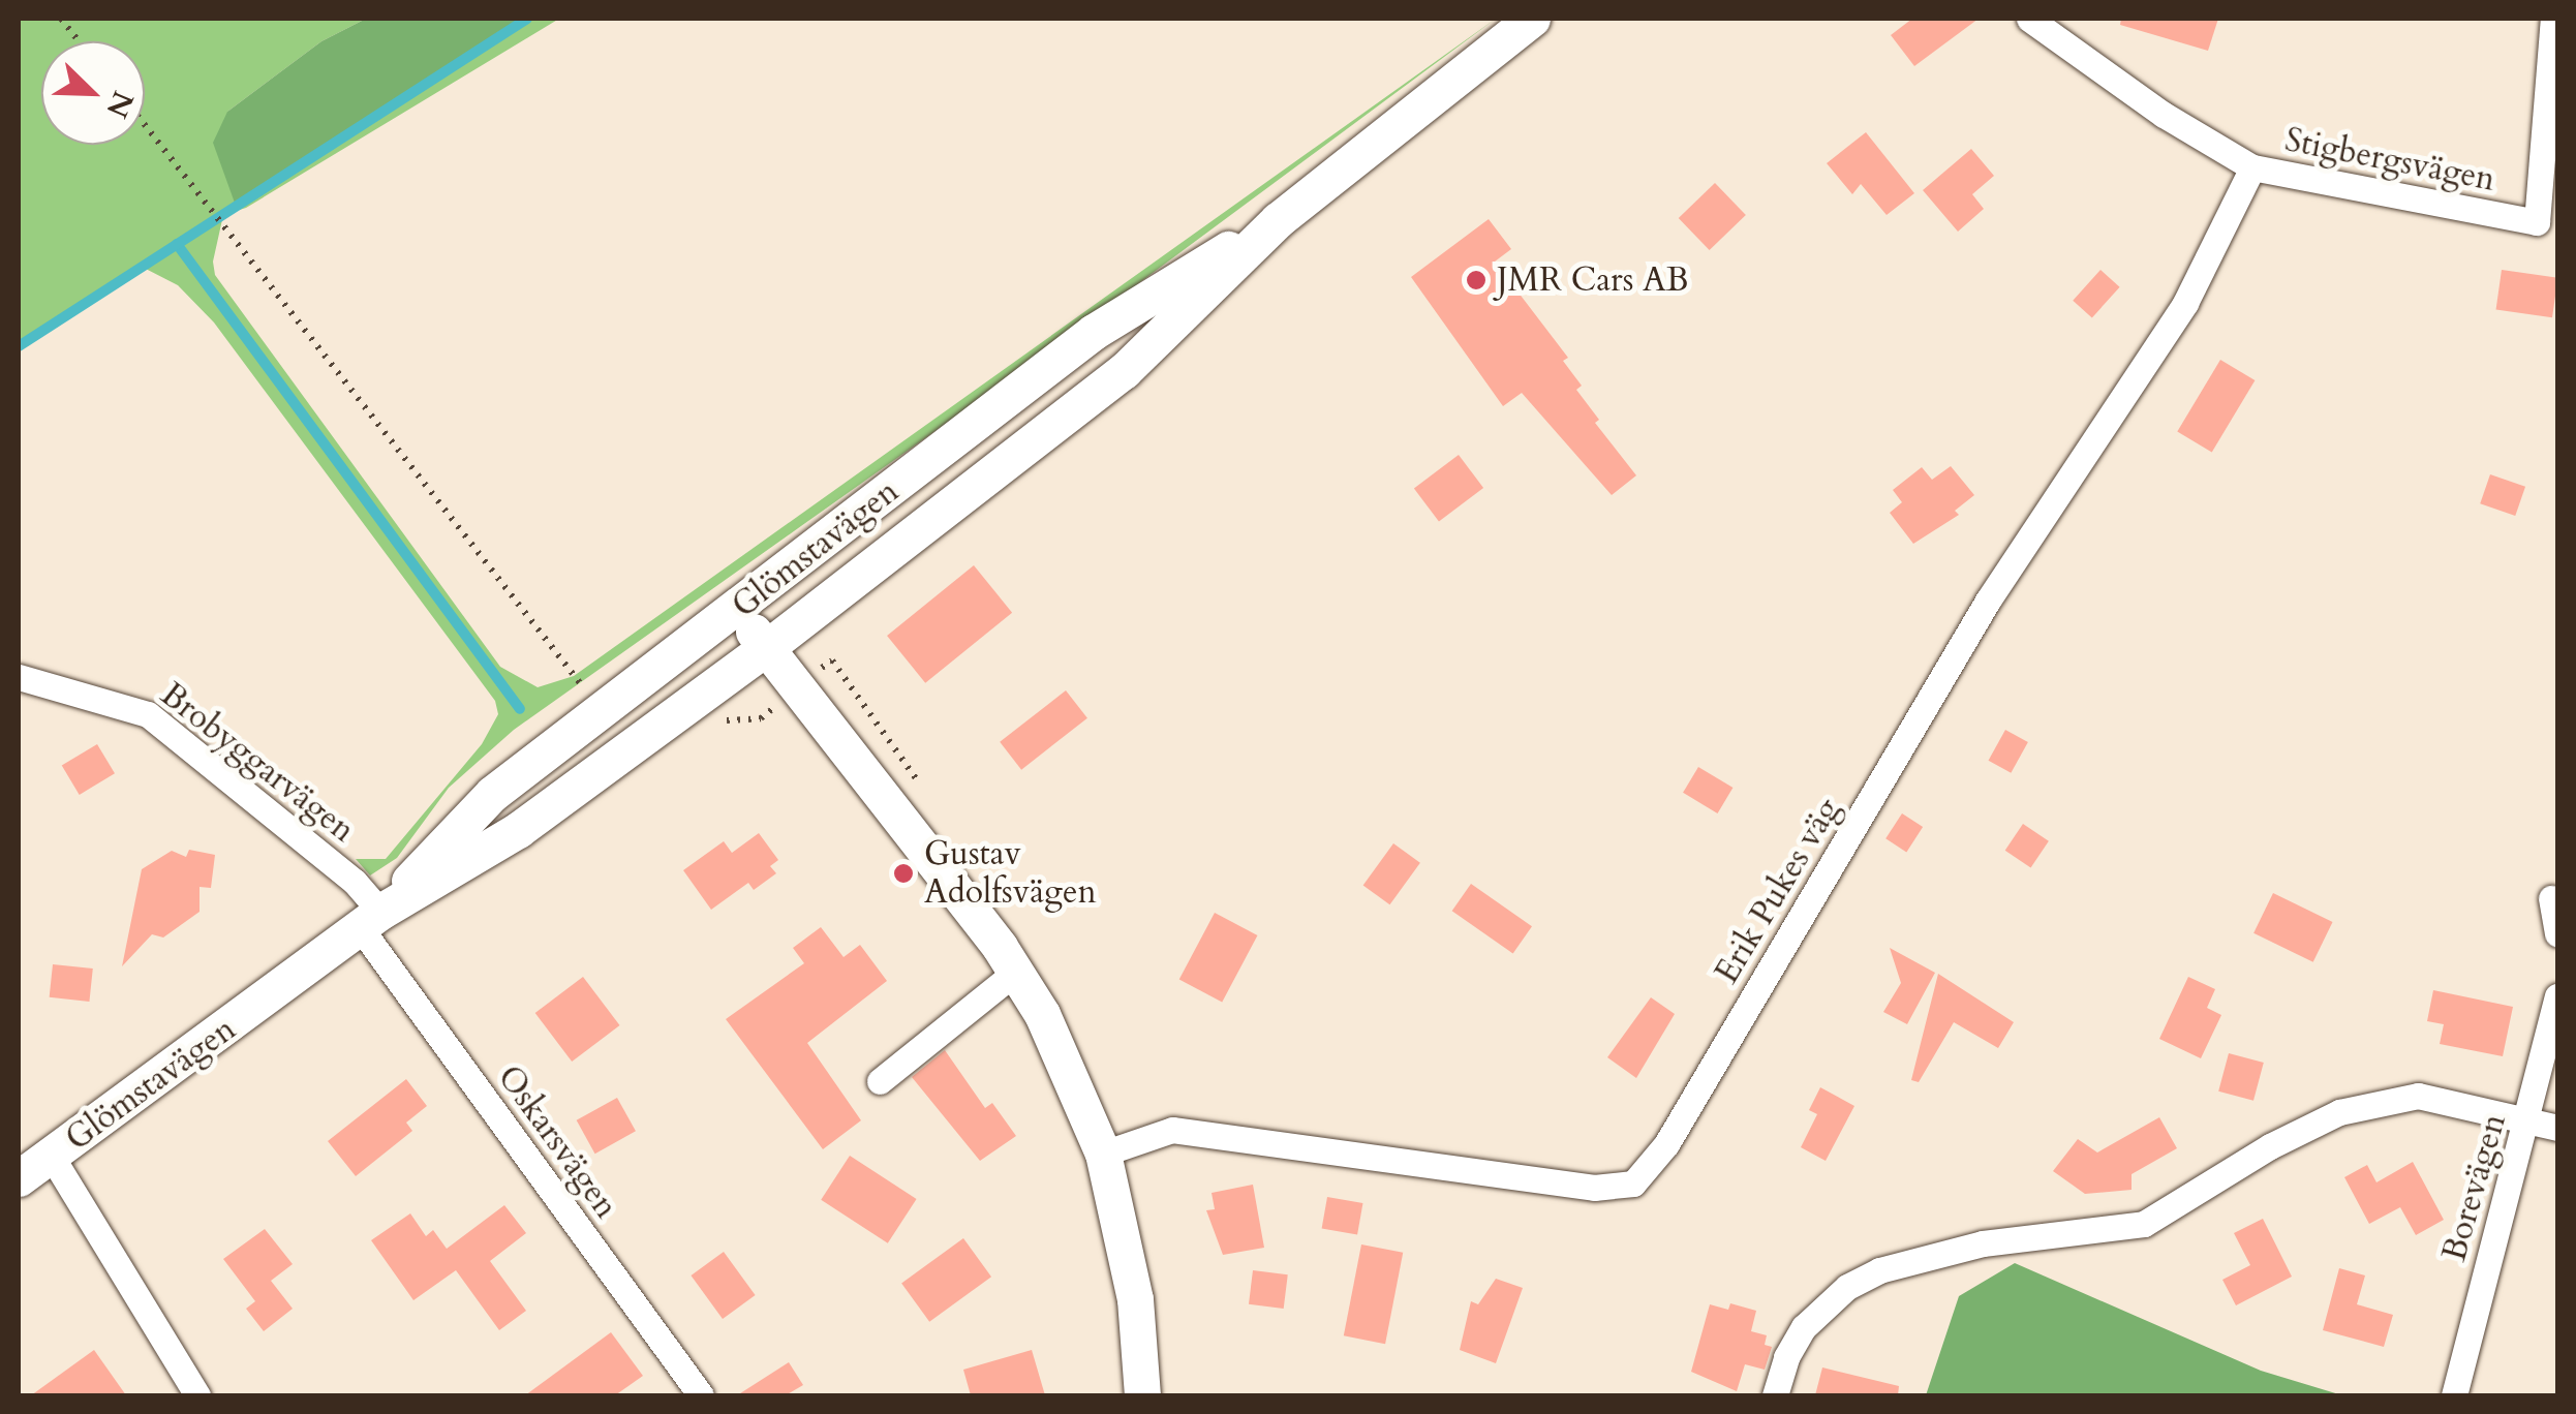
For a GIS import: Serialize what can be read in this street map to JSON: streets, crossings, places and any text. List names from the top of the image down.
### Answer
{
  "streets": {
    "main road": ["Glömstavägen"],
    "street": [
      "Stigbergsvägen",
      "Brobyggarvägen",
      "Erik Pukes väg",
      "Oskarsvägen",
      "Borevägen"
    ]
  },
  "crossings": [
    ["Stigbergsvägen", "Erik Pukes väg"],
    ["Glömstavägen", "Brobyggarvägen"],
    ["Glömstavägen", "Oskarsvägen"],
    ["Brobyggarvägen", "Oskarsvägen"]
  ],
  "places": ["JMR Cars AB", "Gustav Adolfsvägen"],
  "north": "bottom right"
}
